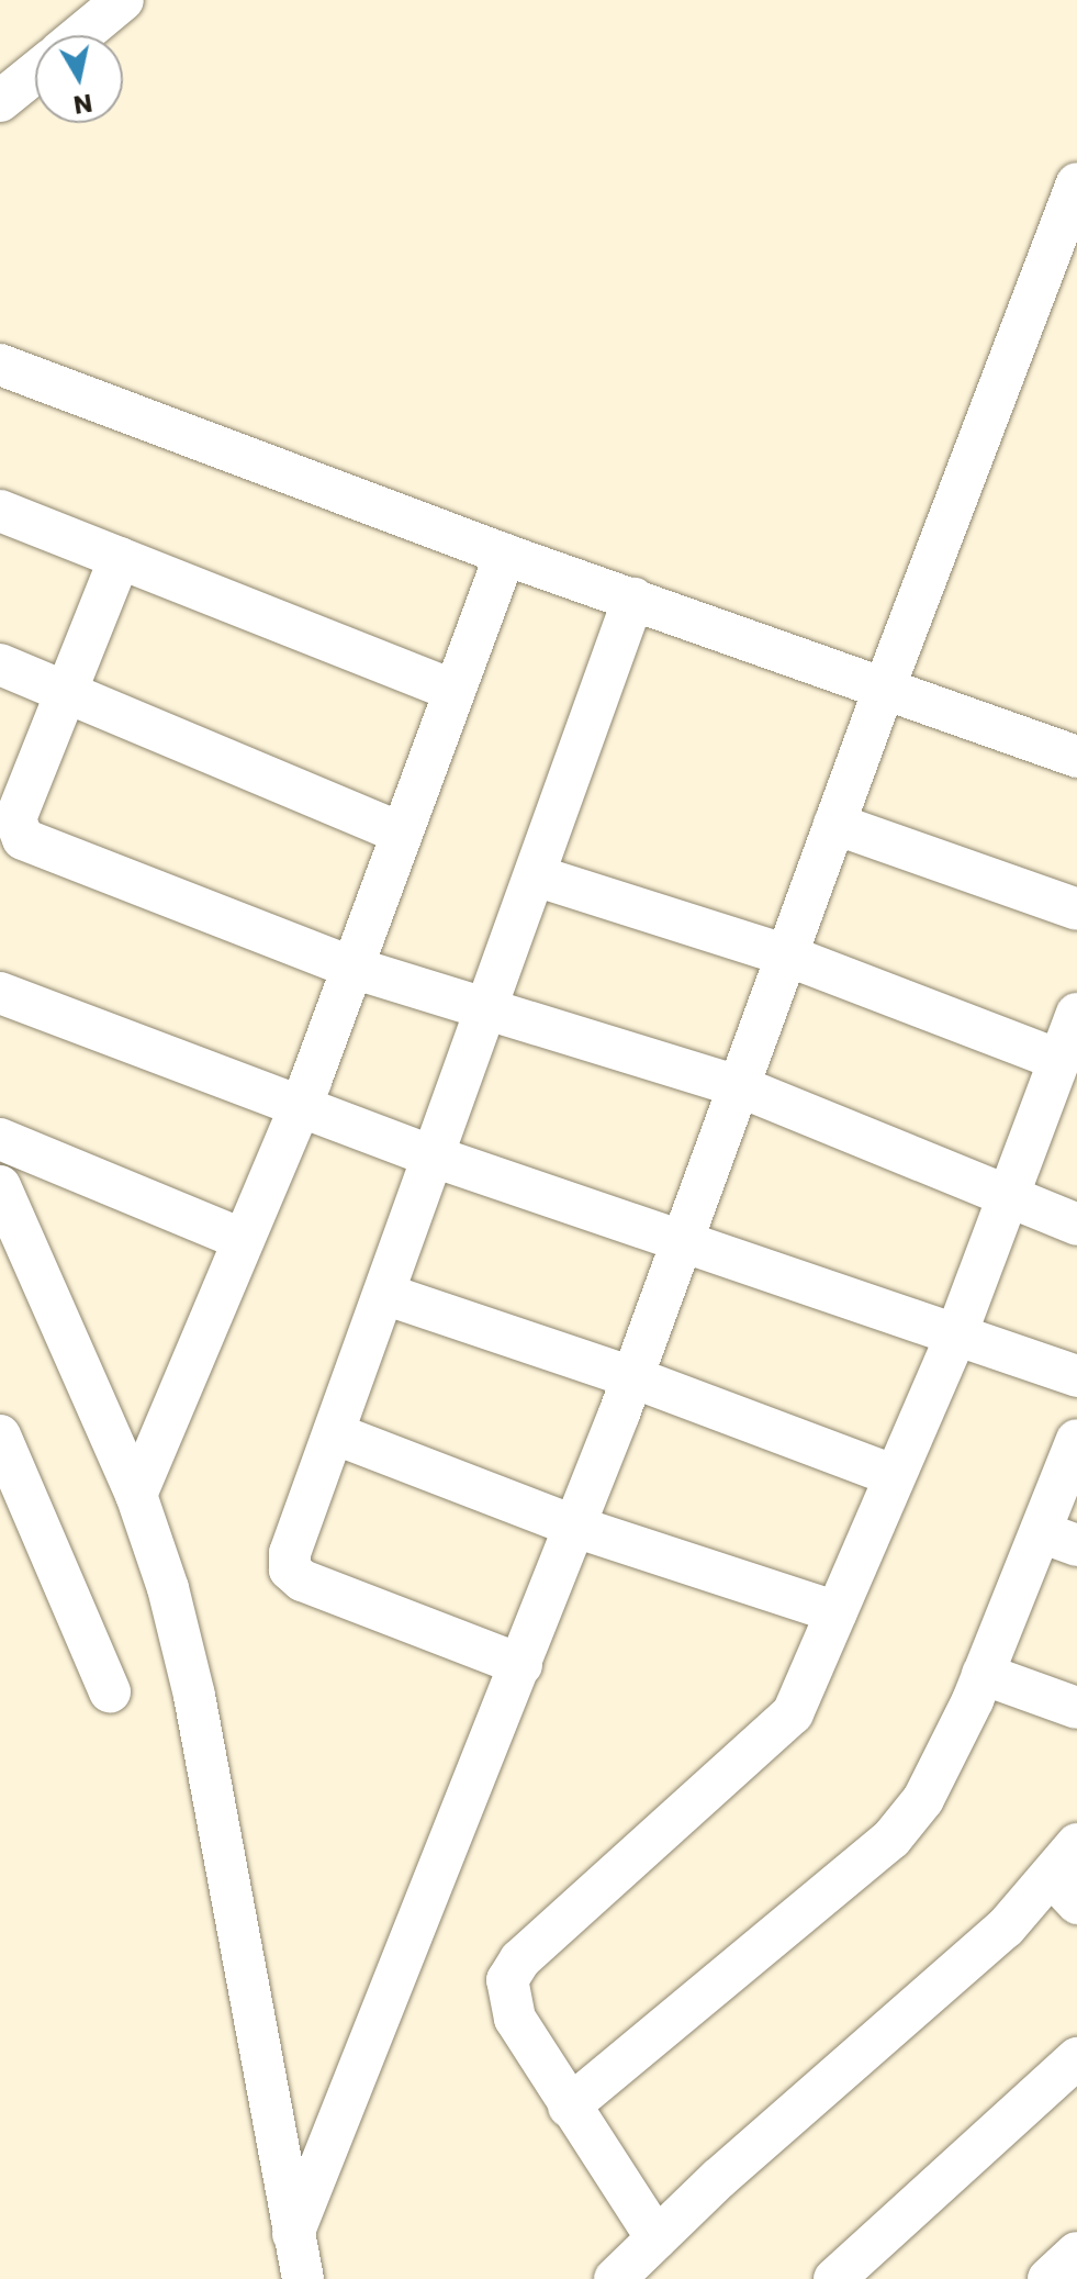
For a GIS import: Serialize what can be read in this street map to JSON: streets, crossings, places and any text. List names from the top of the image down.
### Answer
{
  "north": "bottom"
}
